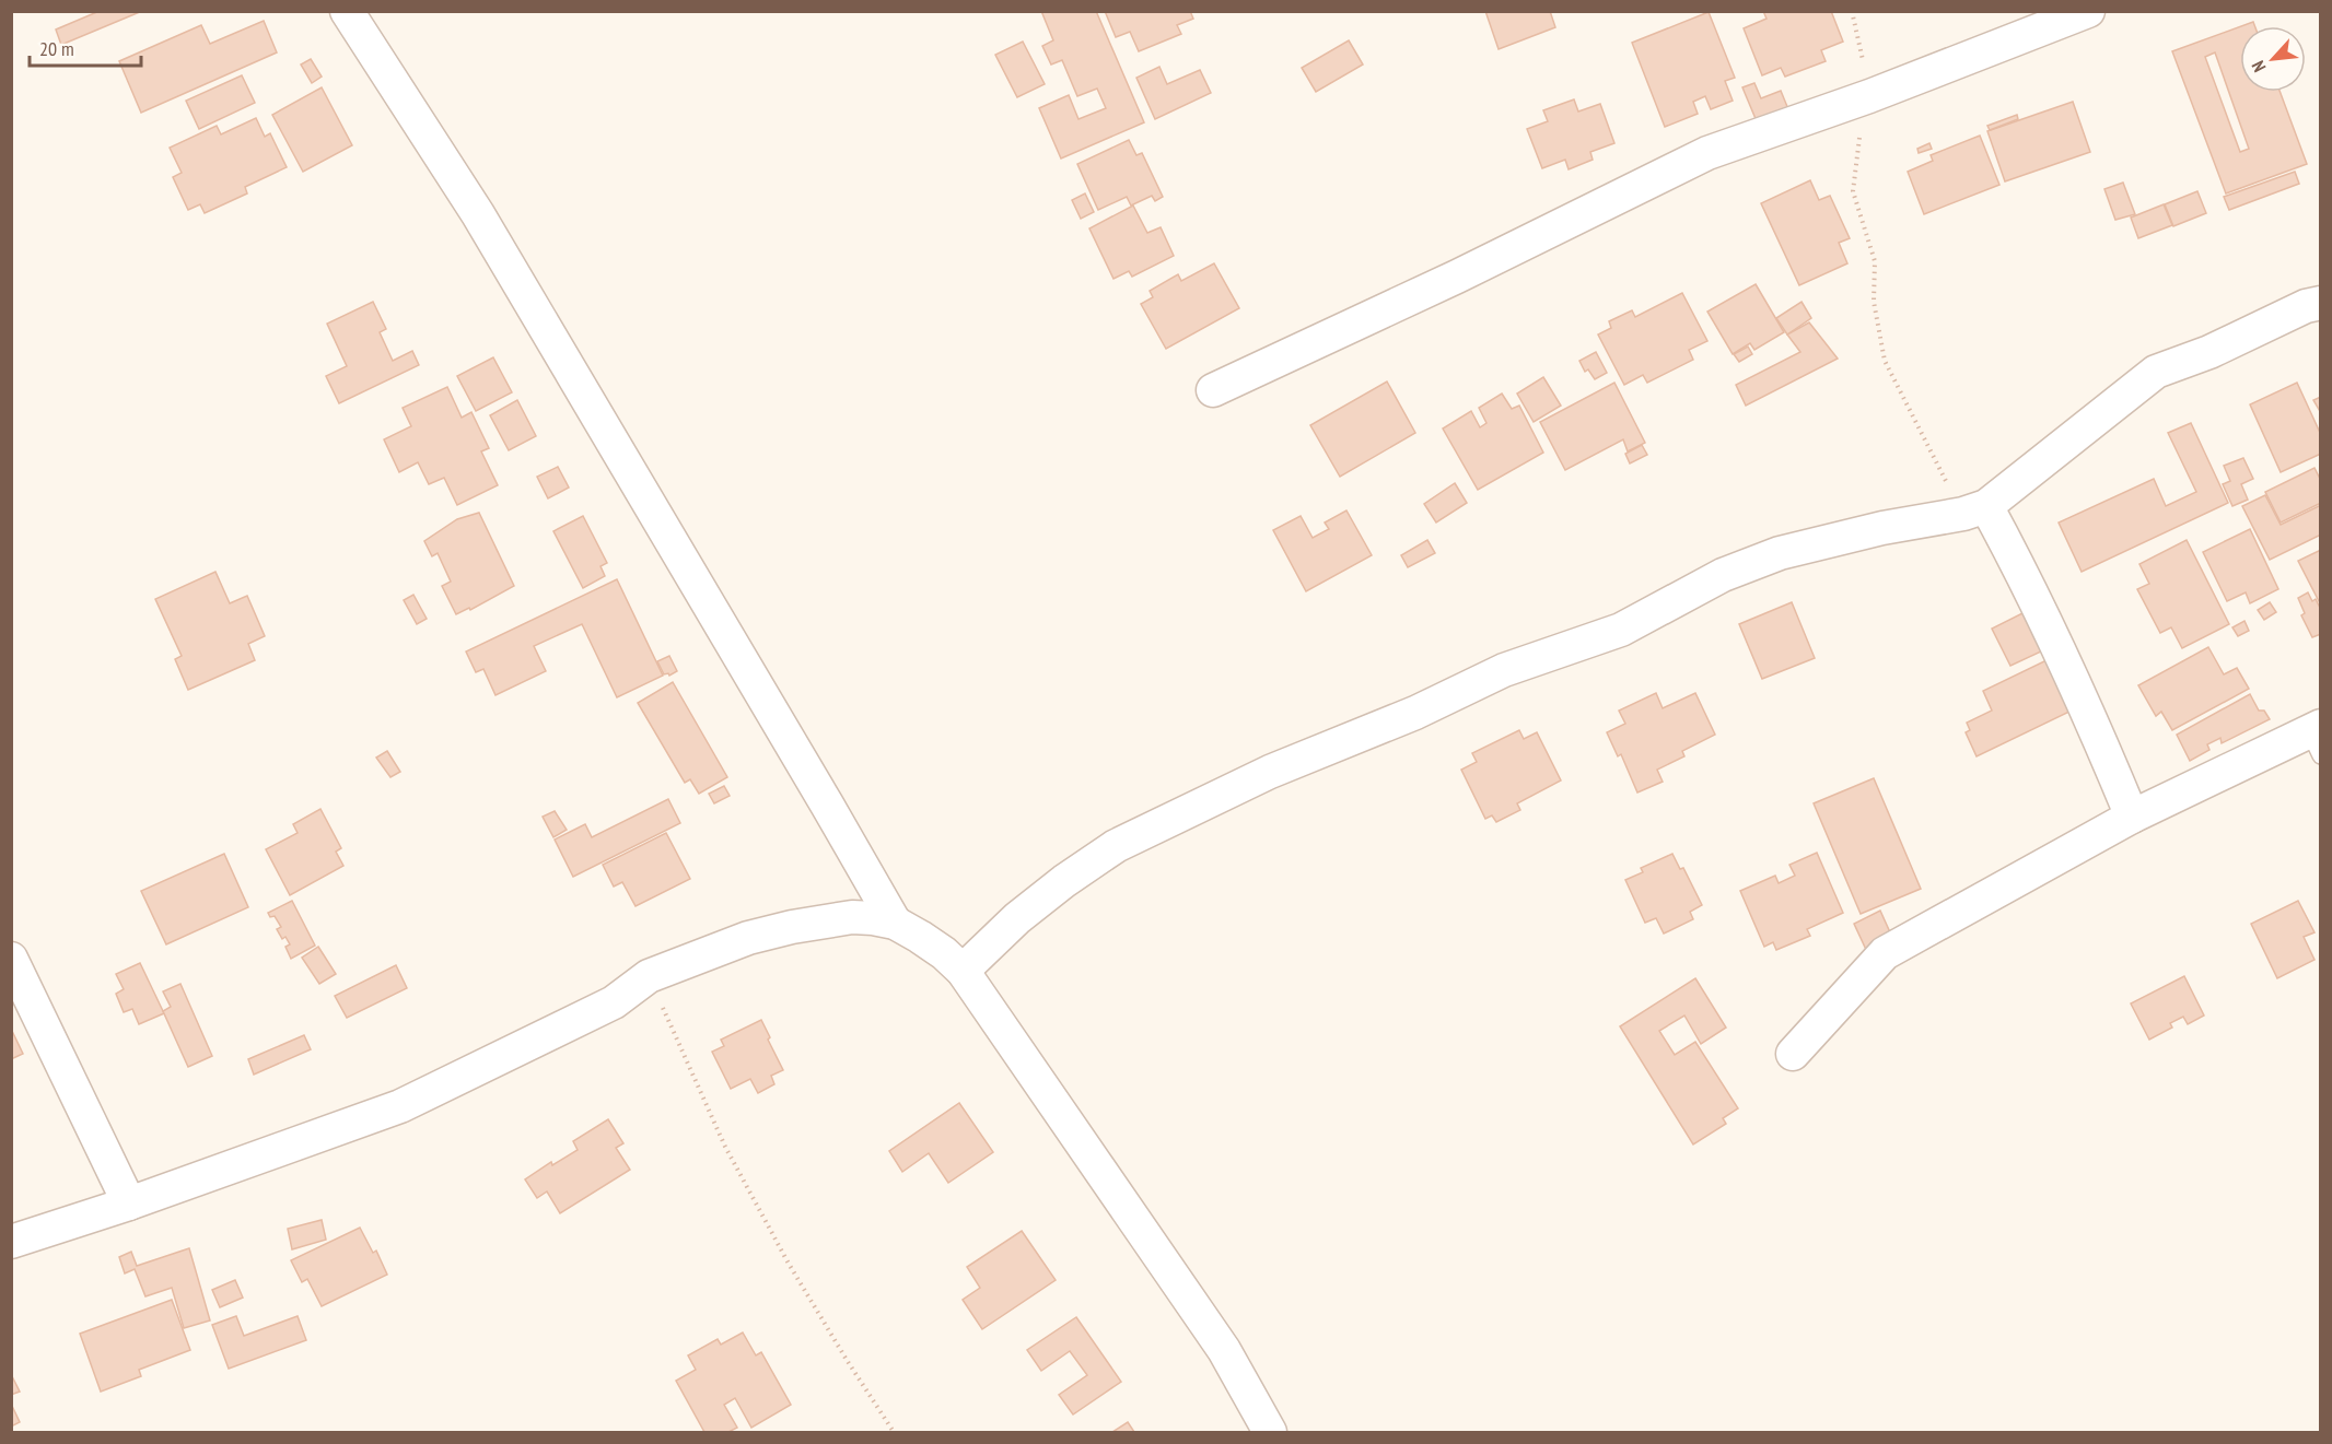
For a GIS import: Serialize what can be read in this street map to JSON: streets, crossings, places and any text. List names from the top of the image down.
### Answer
{
  "scale_bar": "20 m",
  "north": "bottom left"
}
